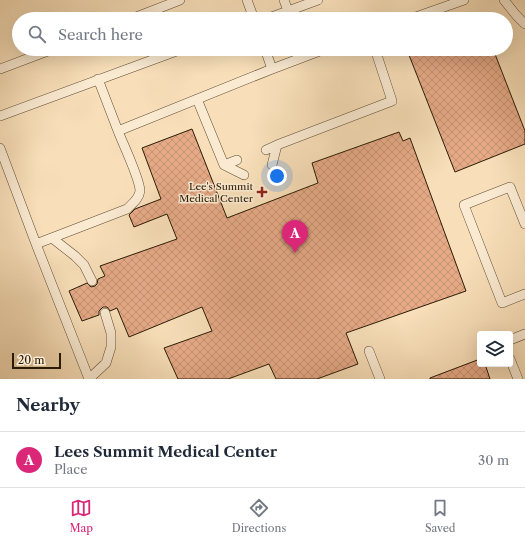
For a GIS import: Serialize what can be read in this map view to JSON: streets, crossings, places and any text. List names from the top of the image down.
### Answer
{
  "places": {
    "health": ["Lee's Summit Medical Center"]
  },
  "scale_bar": "20 m",
  "page": {
    "search": "Search here",
    "pins": "A",
    "scale": "20 m",
    "heading": "Nearby",
    "list": [
      {
        "mark": "A",
        "name": "Lees Summit Medical Center",
        "note": "Place",
        "value": "30 m"
      }
    ],
    "nav": ["Map", "Directions", "Saved"]
  }
}
